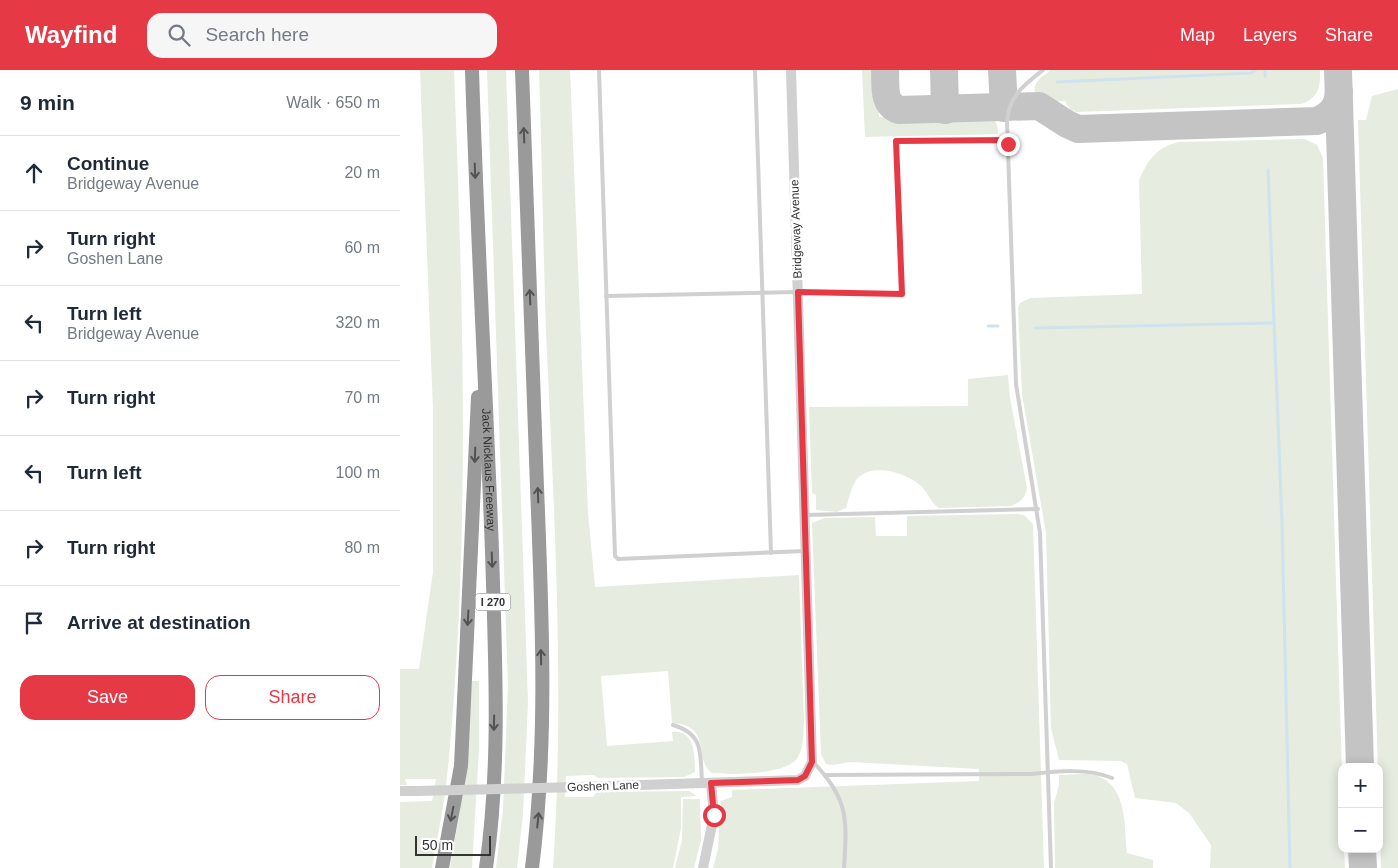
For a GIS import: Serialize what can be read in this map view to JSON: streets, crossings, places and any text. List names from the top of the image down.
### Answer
{
  "streets": {
    "highway": ["Jack Nicklaus Freeway", "I 270"],
    "street": ["Bridgeway Avenue", "Goshen Lane"]
  },
  "crossings": [
    ["Bridgeway Avenue", "Goshen Lane"]
  ],
  "scale_bar": "50 m",
  "page": {
    "header": "Wayfind",
    "search": "Search here",
    "nav": ["Map", "Layers", "Share"],
    "heading": ["9 min", "Walk · 650 m"],
    "list": [
      ["Continue", "Bridgeway Avenue", "20 m"],
      ["Turn right", "Goshen Lane", "60 m"],
      ["Turn left", "Bridgeway Avenue", "320 m"],
      ["Turn right", "70 m"],
      ["Turn left", "100 m"],
      ["Turn right", "80 m"],
      "Arrive at destination"
    ],
    "buttons": ["Save", "Share"],
    "map_buttons": ["+", "−"],
    "scale": "50 m"
  }
}
